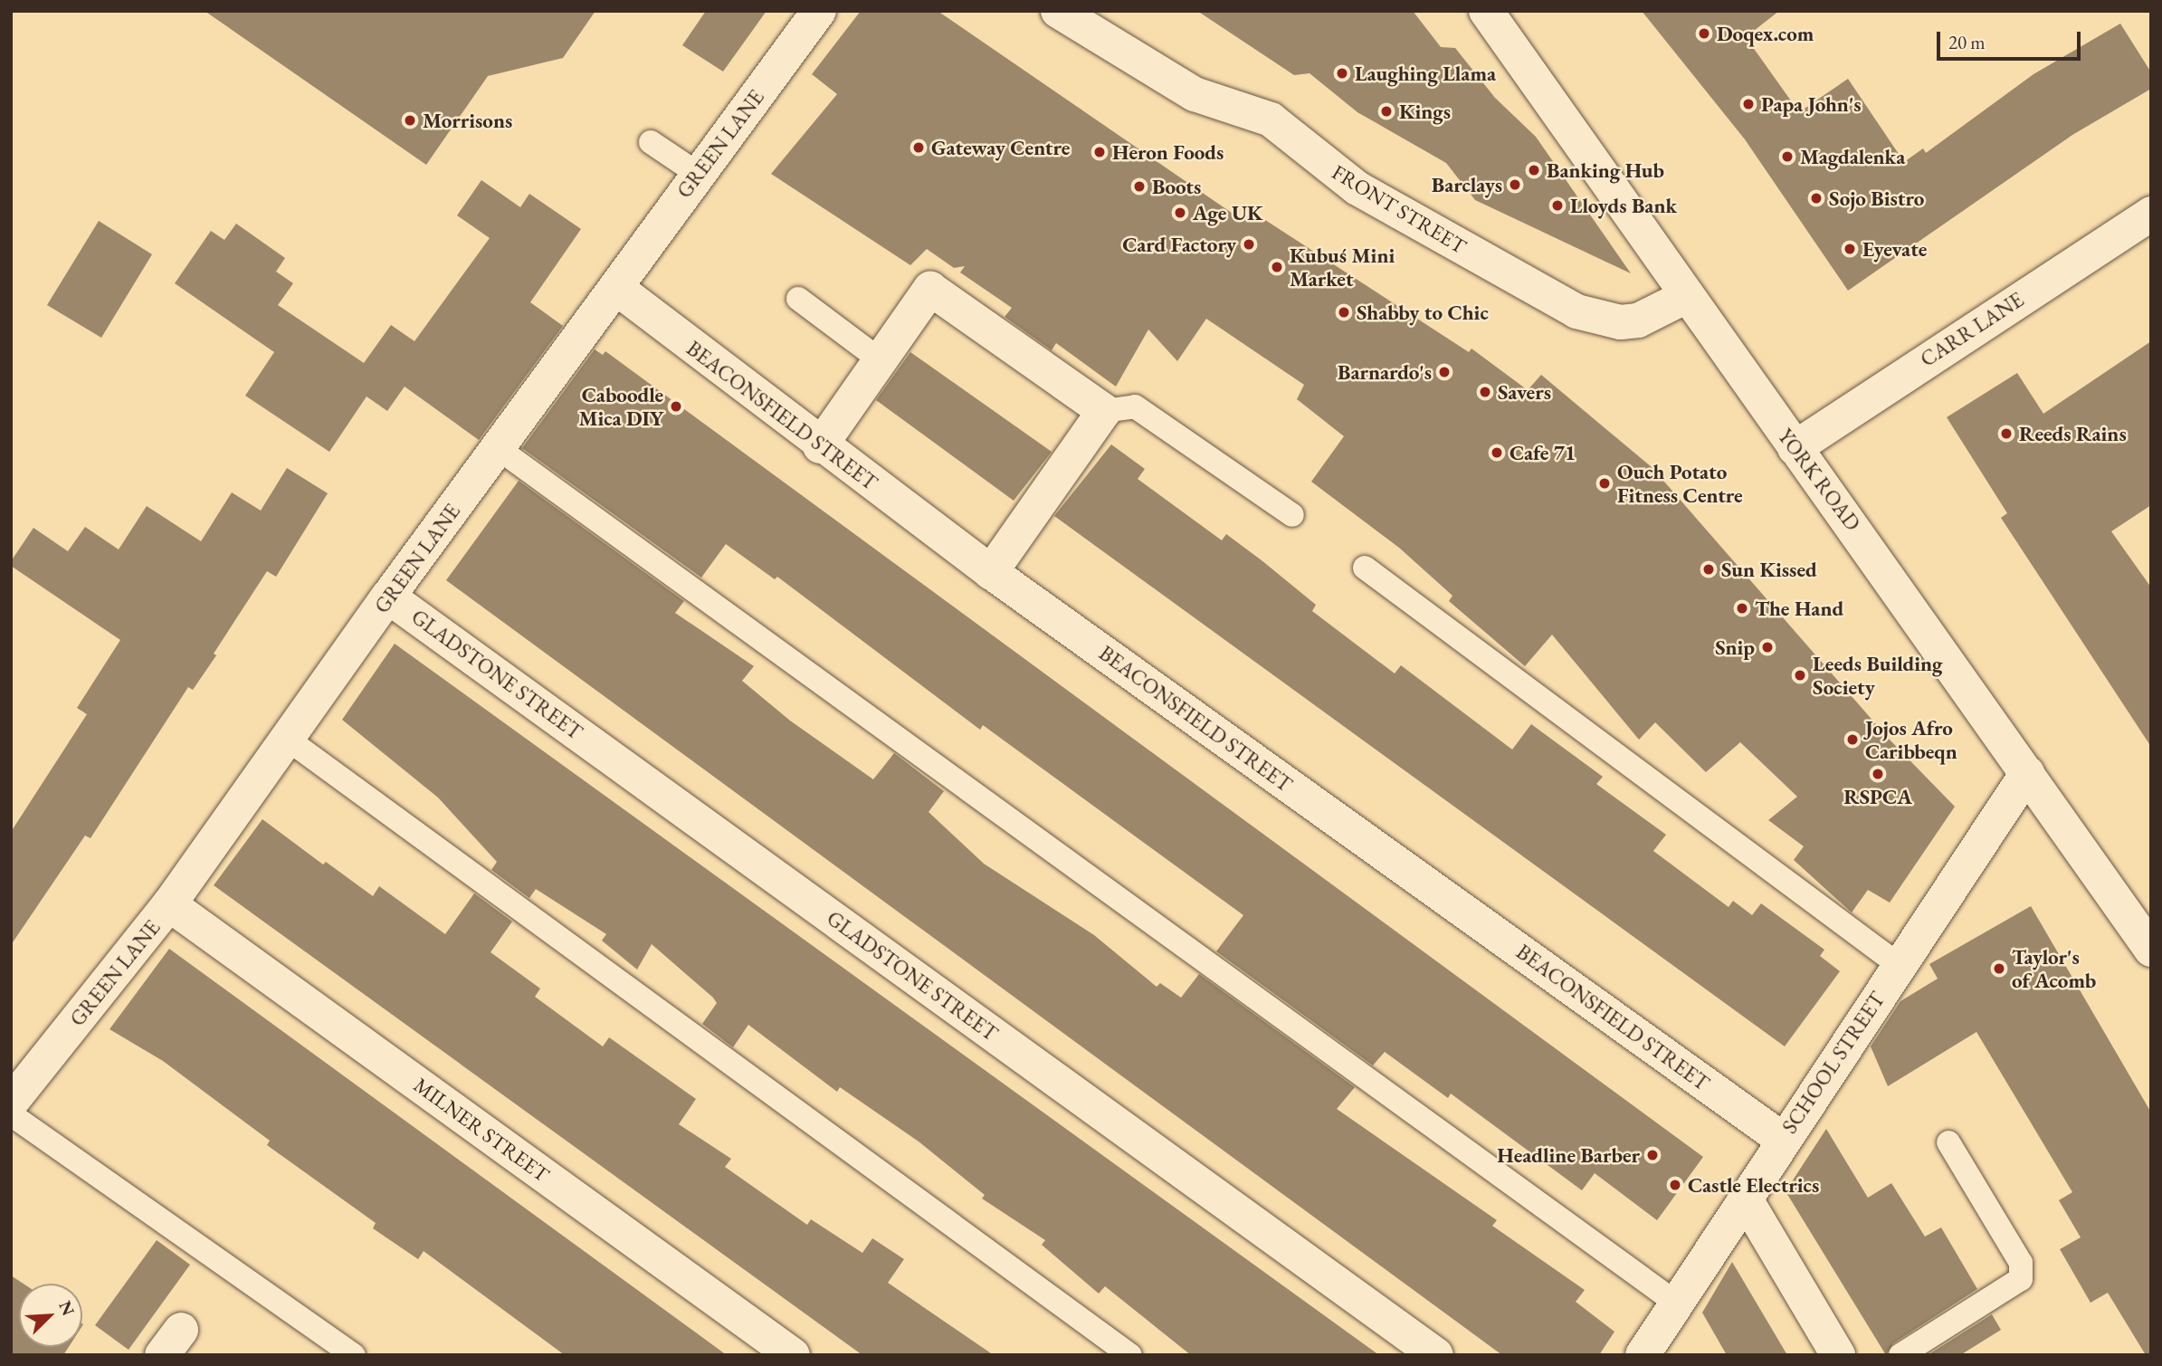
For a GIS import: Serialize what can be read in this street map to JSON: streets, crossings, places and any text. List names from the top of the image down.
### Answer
{
  "streets": {
    "street": [
      "GREEN LANE",
      "FRONT STREET",
      "CARR LANE",
      "BEACONSFIELD STREET",
      "YORK ROAD",
      "GLADSTONE STREET",
      "SCHOOL STREET",
      "MILNER STREET"
    ]
  },
  "crossings": [
    ["GREEN LANE", "BEACONSFIELD STREET"],
    ["GREEN LANE", "GLADSTONE STREET"],
    ["GREEN LANE", "MILNER STREET"],
    ["FRONT STREET", "YORK ROAD"],
    ["CARR LANE", "YORK ROAD"],
    ["BEACONSFIELD STREET", "SCHOOL STREET"],
    ["YORK ROAD", "SCHOOL STREET"]
  ],
  "places": [
    "Doqex.com",
    "Laughing Llama",
    "Papa John's",
    "Kings",
    "Morrisons",
    "Gateway Centre",
    "Heron Foods",
    "Magdalenka",
    "Banking Hub",
    "Barclays",
    "Boots",
    "Sojo Bistro",
    "Lloyds Bank",
    "Age UK",
    "Card Factory",
    "Eyevate",
    "Kubuś Mini Market",
    "Shabby to Chic",
    "Barnardo's",
    "Savers",
    "Caboodle Mica DIY",
    "Reeds Rains",
    "Cafe 71",
    "Ouch Potato Fitness Centre",
    "Sun Kissed",
    "The Hand",
    "Snip",
    "Leeds Building Society",
    "Jojos Afro Caribbeqn",
    "RSPCA",
    "Taylor's of Acomb",
    "Headline Barber",
    "Castle Electrics"
  ],
  "scale_bar": "20 m",
  "north": "top right"
}
